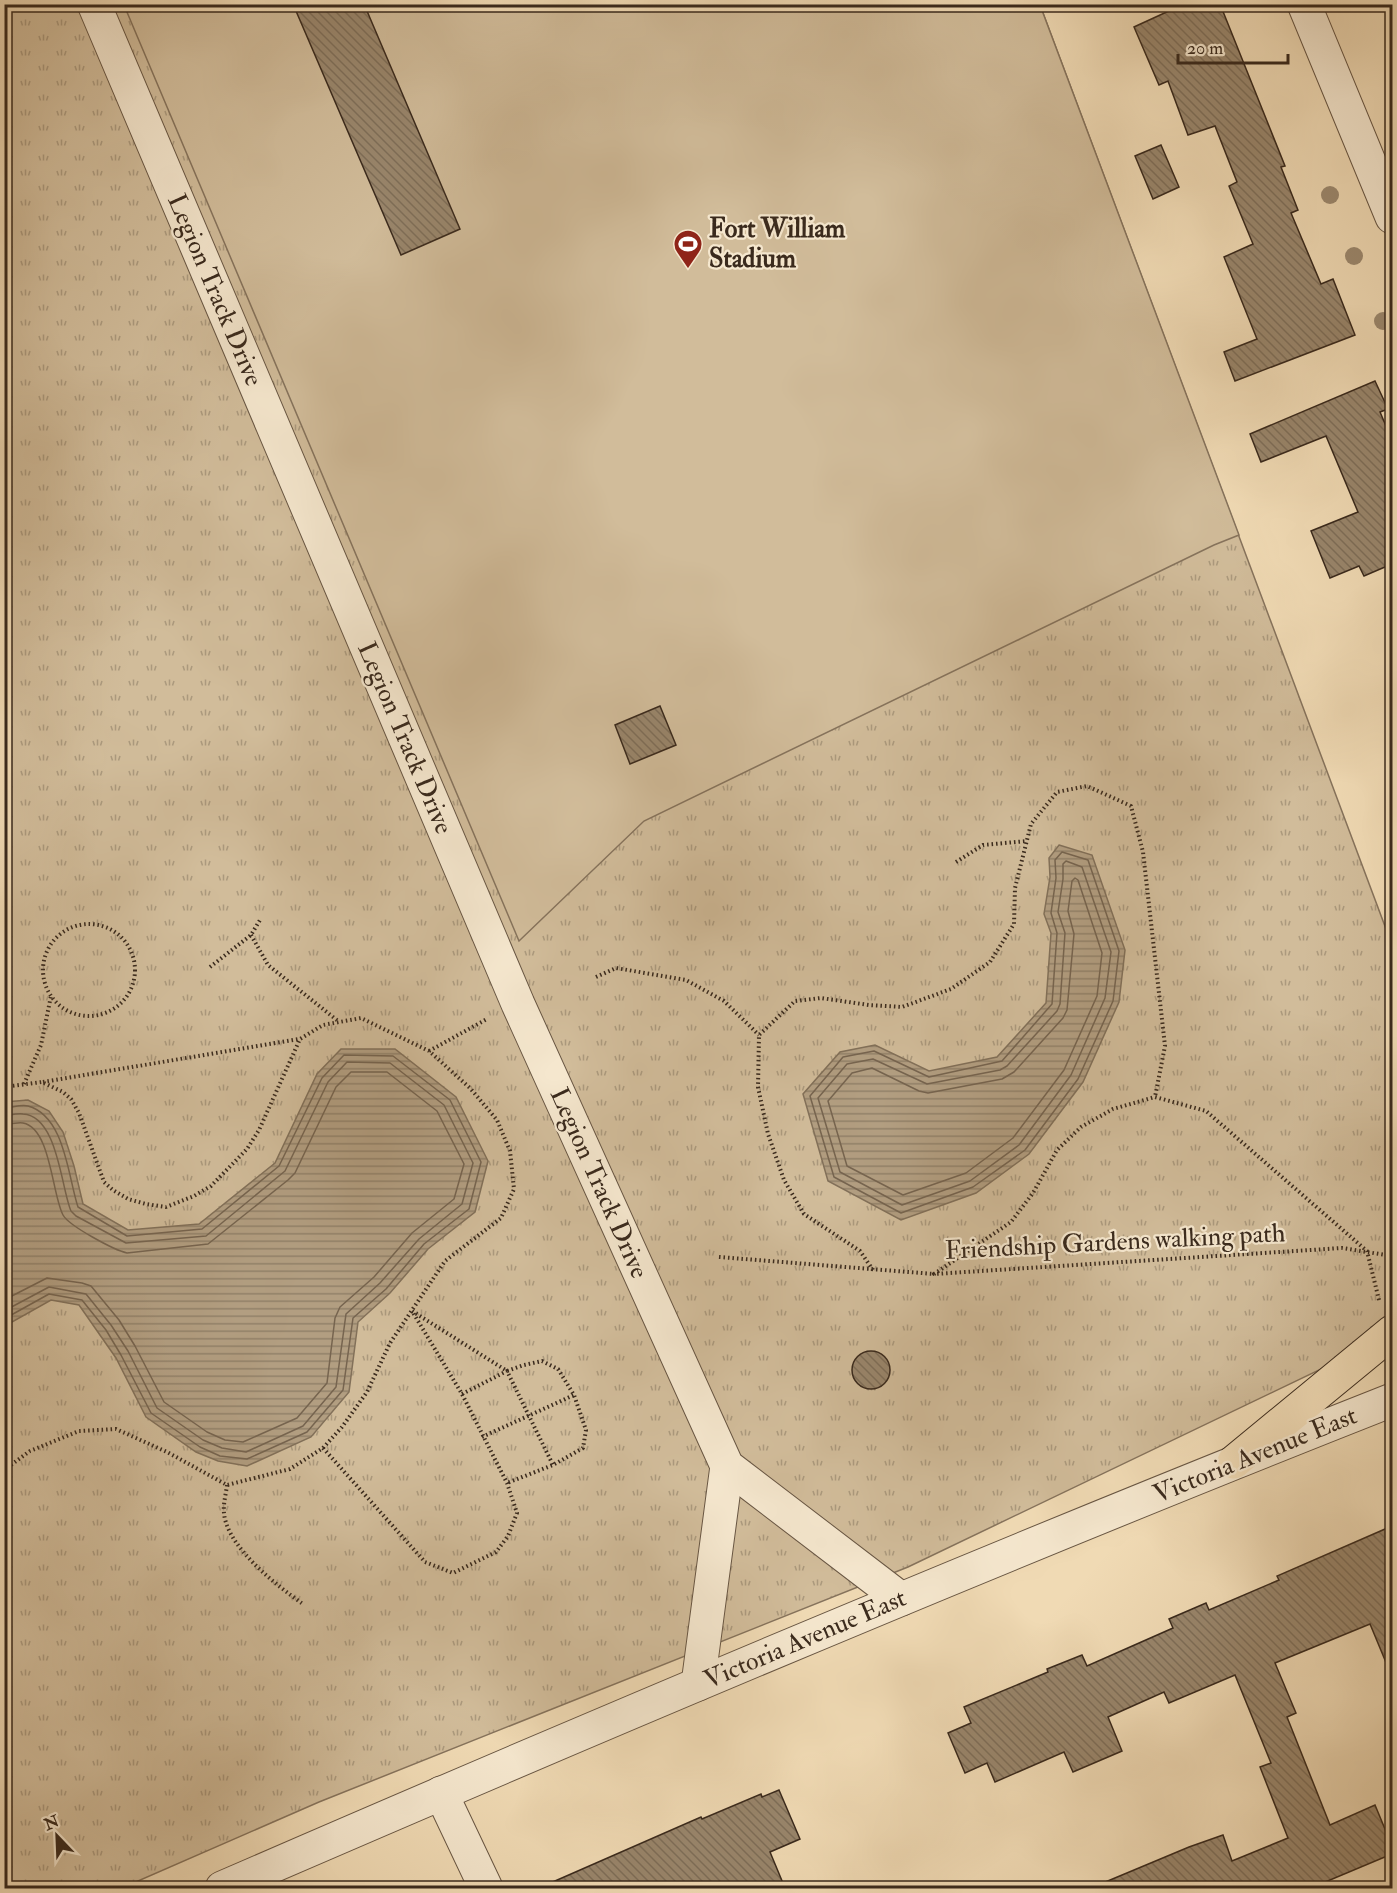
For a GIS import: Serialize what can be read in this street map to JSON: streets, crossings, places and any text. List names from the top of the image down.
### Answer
{
  "streets": {
    "street": ["Legion Track Drive", "Victoria Avenue East"],
    "path": ["Friendship Gardens walking path"]
  },
  "crossings": [
    ["Legion Track Drive", "Victoria Avenue East"]
  ],
  "places": {
    "sports": ["Fort William Stadium"]
  },
  "scale_bar": "20 m",
  "north": "top left"
}
